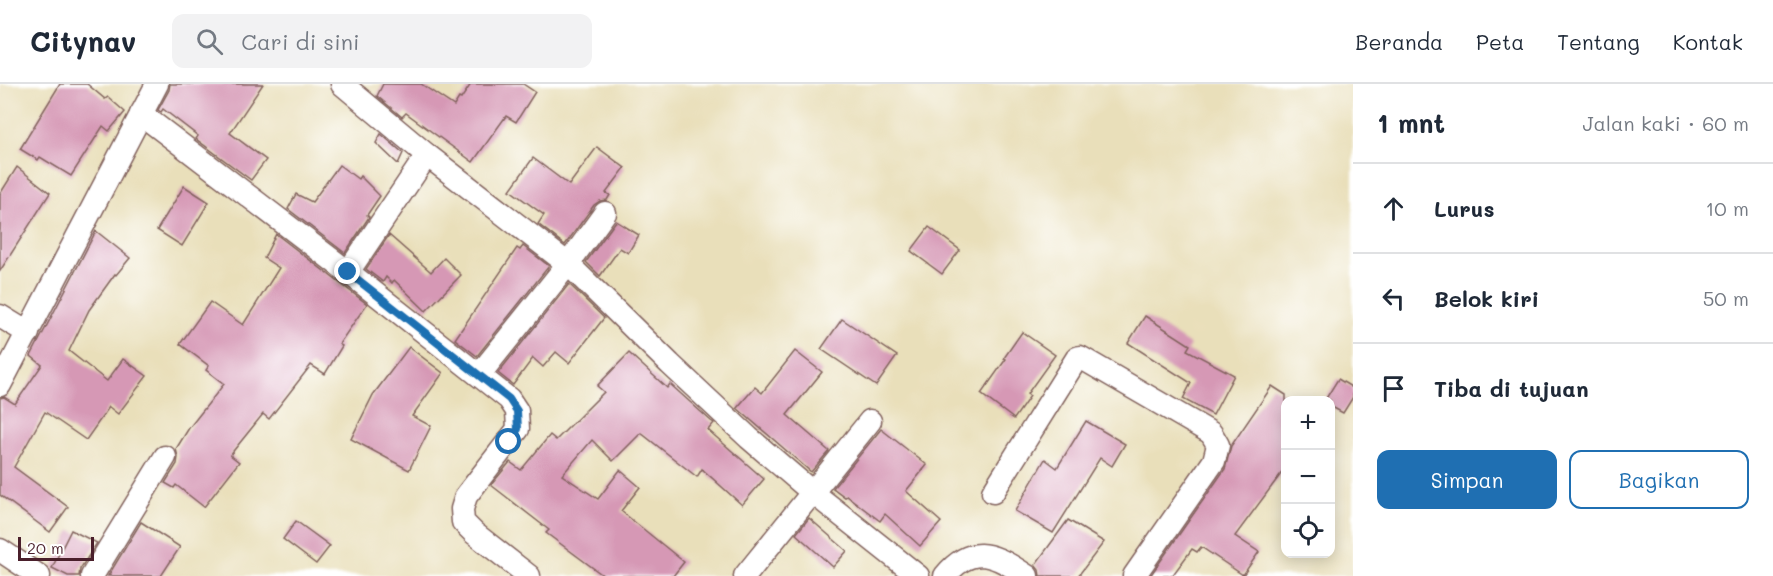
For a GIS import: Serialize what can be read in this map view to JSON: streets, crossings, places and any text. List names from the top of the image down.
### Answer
{
  "scale_bar": "20 m",
  "page": {
    "header": "Citynav",
    "search": "Cari di sini",
    "nav": [
      "Beranda",
      "Peta",
      "Tentang",
      "Kontak"
    ],
    "heading": ["1 mnt", "Jalan kaki · 60 m"],
    "list": [
      ["Lurus", "10 m"],
      ["Belok kiri", "50 m"],
      "Tiba di tujuan"
    ],
    "map_buttons": ["+", "−"],
    "buttons": ["Simpan", "Bagikan"],
    "scale": "20 m"
  }
}
